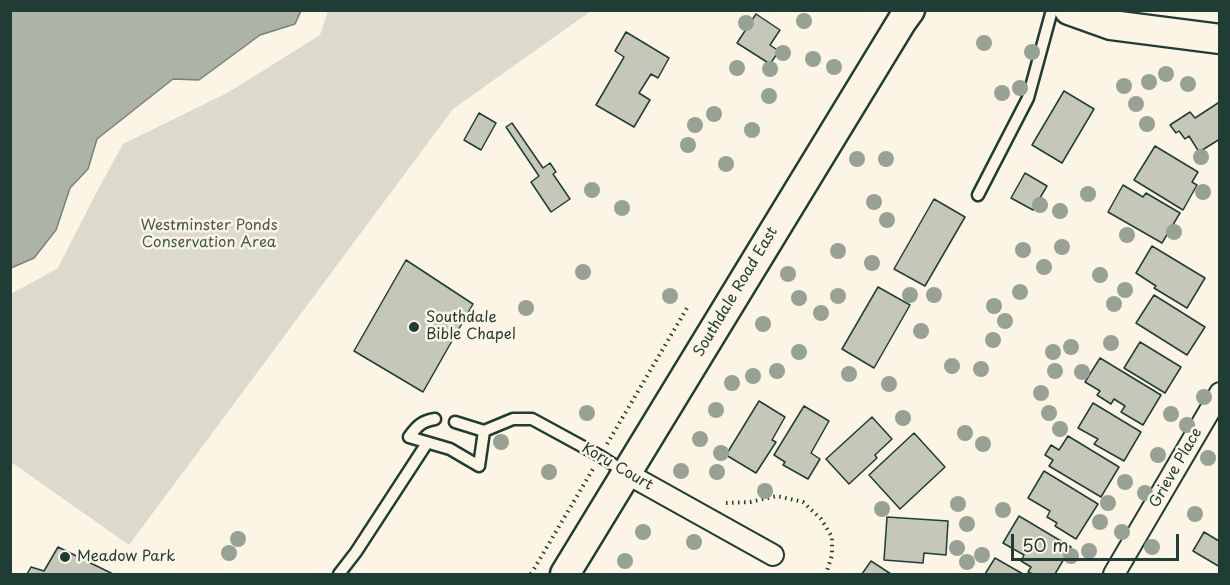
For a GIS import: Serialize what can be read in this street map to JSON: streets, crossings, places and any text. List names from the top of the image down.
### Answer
{
  "streets": {
    "main road": ["Southdale Road East"],
    "street": ["Koru Court", "Grieve Place"]
  },
  "crossings": [
    ["Southdale Road East", "Koru Court"]
  ],
  "parks": ["Westminster Ponds Conservation Area"],
  "places": ["Southdale Bible Chapel", "Meadow Park"],
  "scale_bar": "50 m"
}
